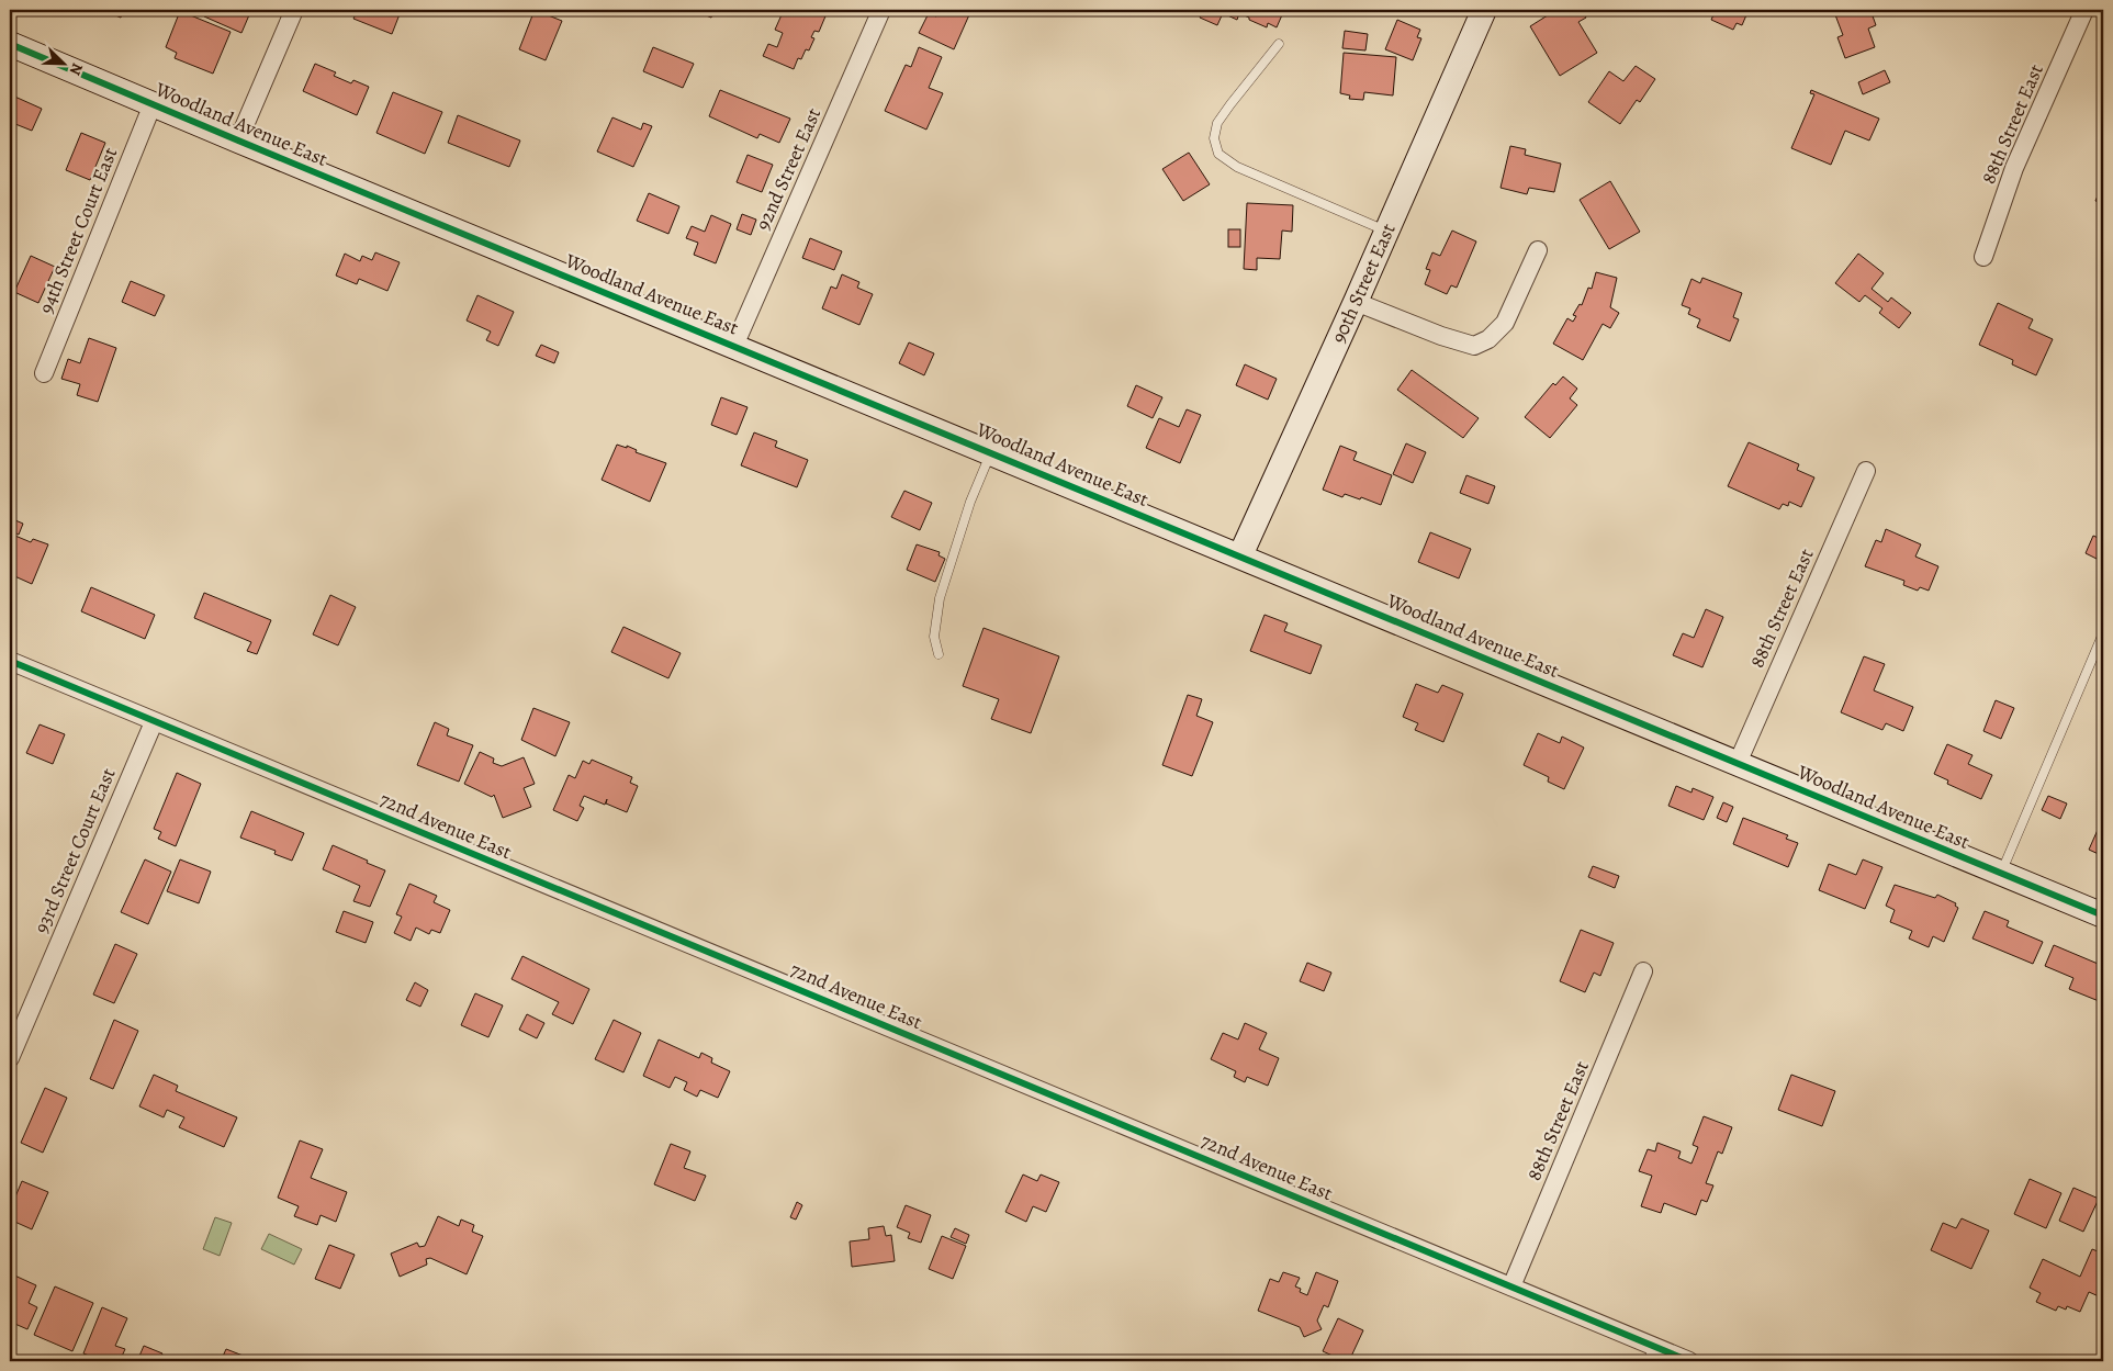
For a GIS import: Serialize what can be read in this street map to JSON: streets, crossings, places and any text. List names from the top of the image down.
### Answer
{
  "streets": {
    "street": [
      "Woodland Avenue East",
      "88th Street East",
      "92nd Street East",
      "94th Street Court East",
      "90th Street East",
      "72nd Avenue East",
      "93rd Street Court East"
    ]
  },
  "crossings": [
    ["Woodland Avenue East", "88th Street East"],
    ["Woodland Avenue East", "92nd Street East"],
    ["Woodland Avenue East", "94th Street Court East"],
    ["Woodland Avenue East", "90th Street East"],
    ["88th Street East", "72nd Avenue East"],
    ["72nd Avenue East", "93rd Street Court East"]
  ],
  "north": "bottom right"
}
